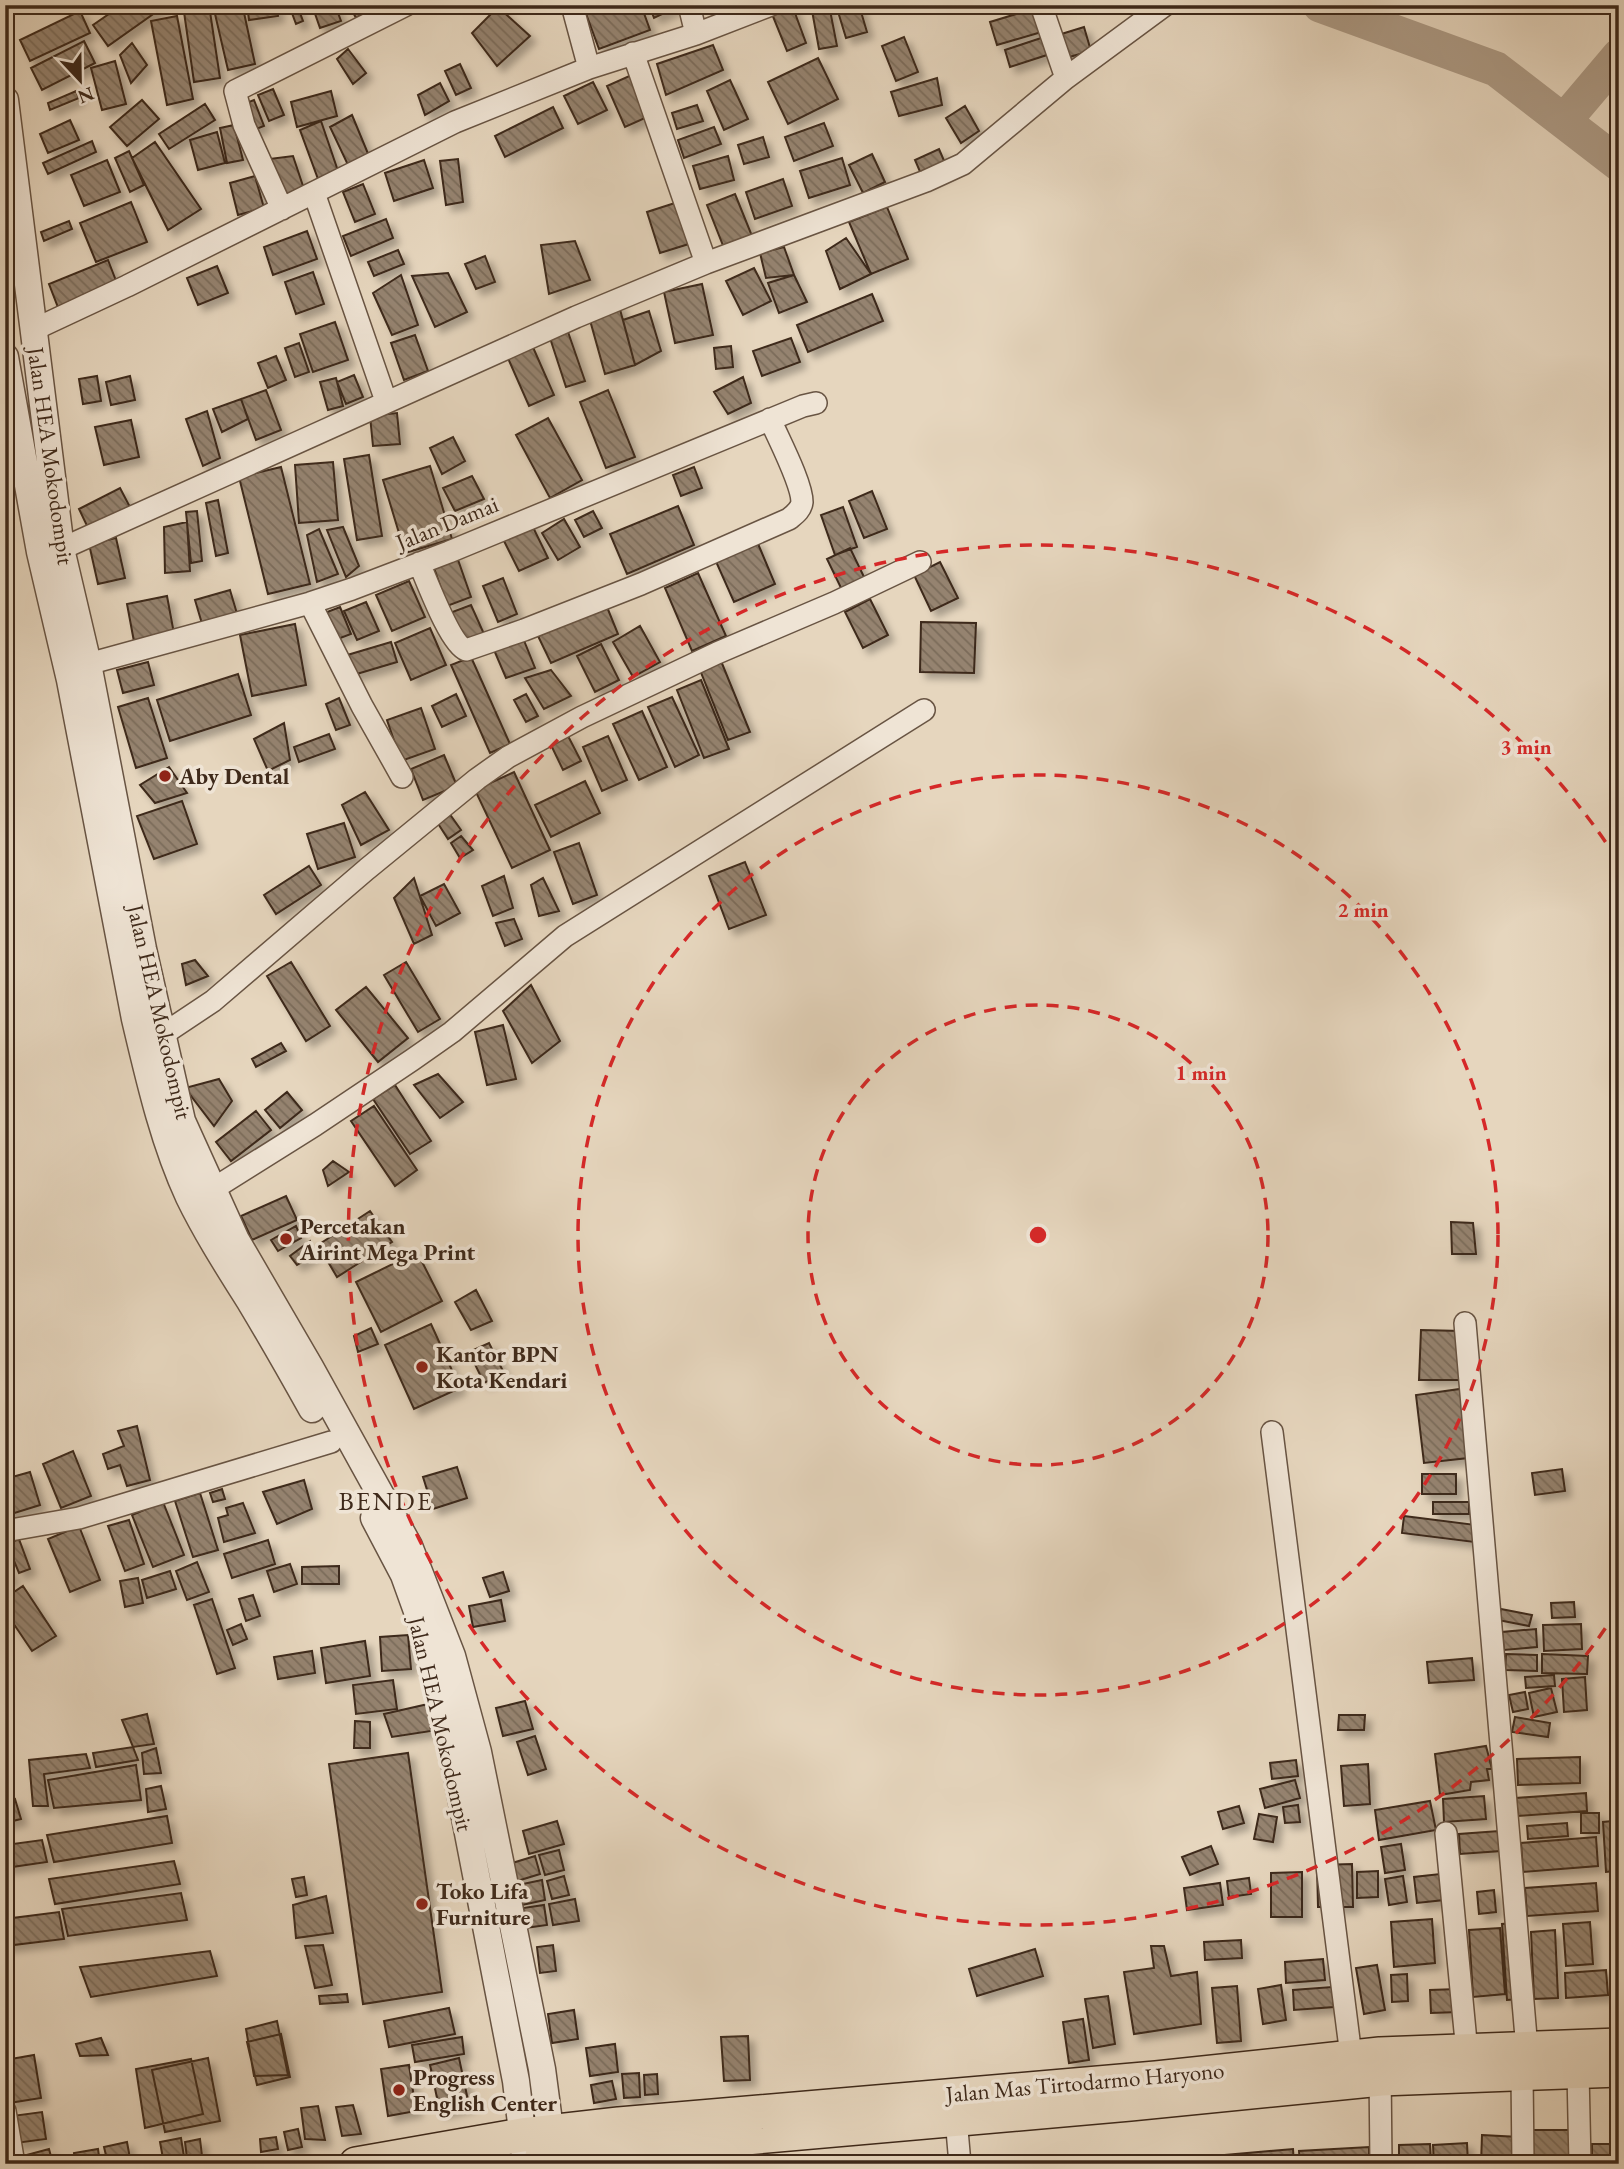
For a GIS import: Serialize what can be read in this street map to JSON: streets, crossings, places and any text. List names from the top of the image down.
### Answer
{
  "streets": {
    "highway": ["Jalan Mas Tirtodarmo Haryono"],
    "street": ["Jalan HEA Mokodompit", "Jalan Damai"]
  },
  "crossings": [
    ["Jalan HEA Mokodompit", "Jalan Damai"],
    ["Jalan HEA Mokodompit", "Jalan Mas Tirtodarmo Haryono"]
  ],
  "districts": ["BENDE"],
  "places": [
    "Aby Dental",
    "Percetakan Airint Mega Print",
    "Kantor BPN Kota Kendari",
    "Toko Lifa Furniture",
    "Progress English Center"
  ],
  "north": "bottom",
  "rings": ["3 min", "2 min", "1 min"]
}
